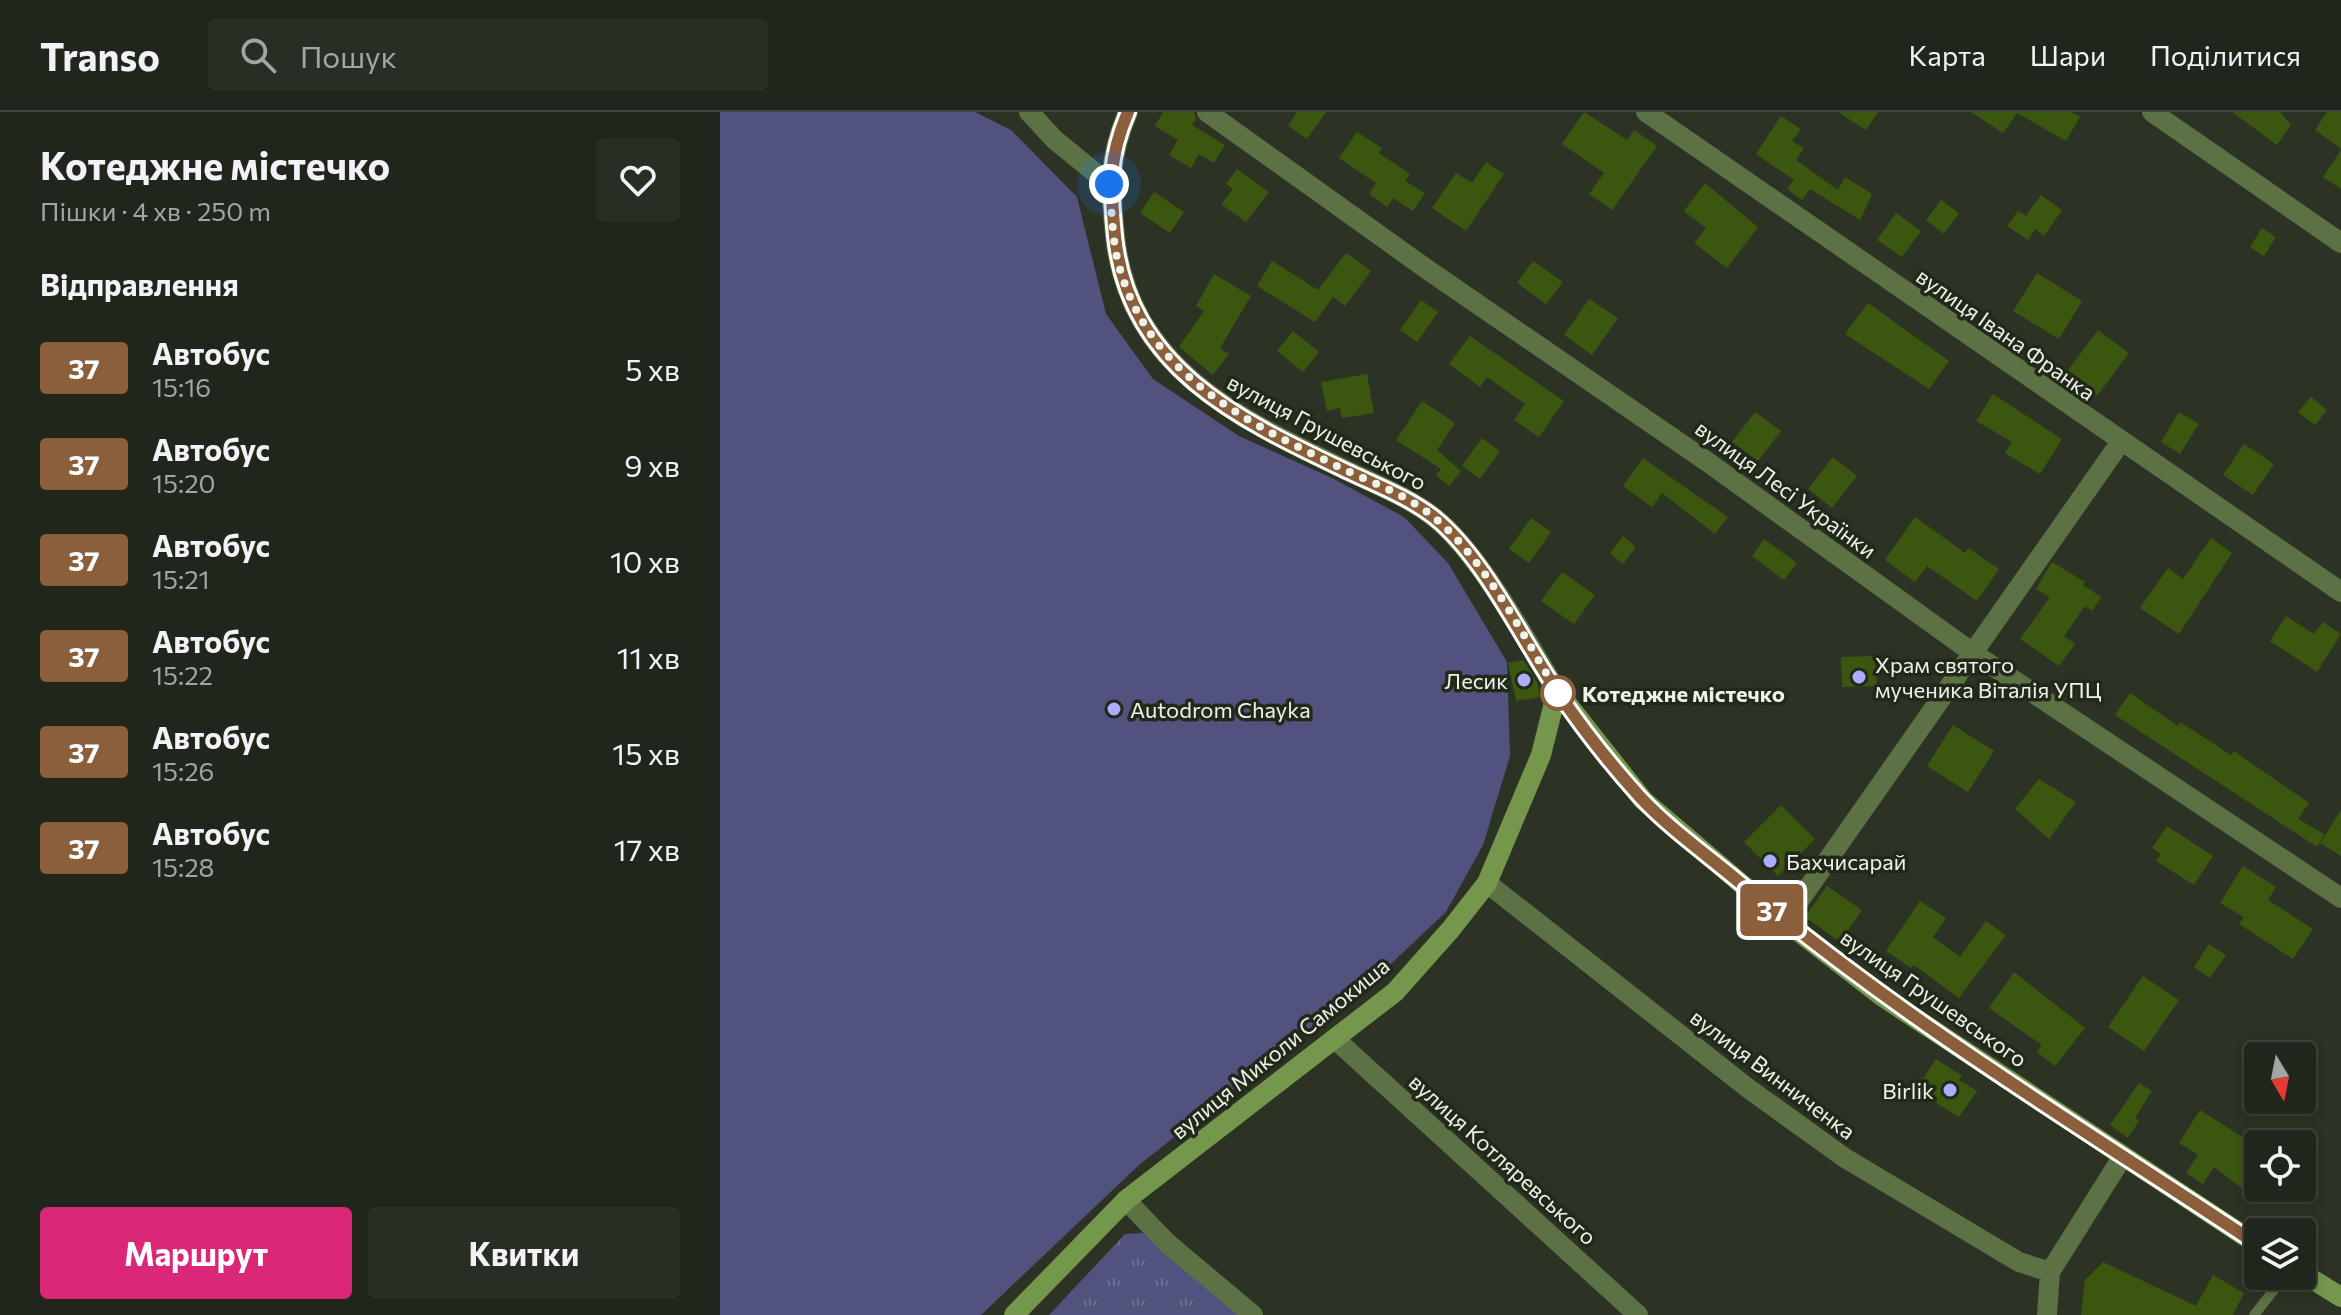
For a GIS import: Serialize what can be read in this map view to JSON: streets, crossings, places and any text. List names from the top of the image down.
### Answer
{
  "streets": {
    "street": [
      "вулиця Івана Франка",
      "вулиця Грушевського",
      "вулиця Лесі Українки",
      "вулиця Миколи Самокиша",
      "вулиця Винниченка",
      "вулиця Котляревського"
    ]
  },
  "crossings": [
    ["вулиця Грушевського", "вулиця Миколи Самокиша"],
    ["вулиця Миколи Самокиша", "вулиця Винниченка"],
    ["вулиця Миколи Самокиша", "вулиця Котляревського"]
  ],
  "places": [
    "Храм святого мученика Віталія УПЦ",
    "Лесик",
    "Котеджне містечко",
    "Autodrom Chayka",
    "Бахчисарай",
    "Birlik"
  ],
  "lines": ["bus line 37"],
  "north": "bottom",
  "page": {
    "header": "Transo",
    "search": "Пошук",
    "nav": ["Карта", "Шари", "Поділитися"],
    "heading": [
      ["Котеджне містечко", "Пішки · 4 хв · 250 m"],
      "Відправлення"
    ],
    "on_map": "37",
    "list": [
      {
        "mark": "37",
        "name": "Автобус",
        "note": "15:16",
        "value": "5 хв"
      },
      {
        "mark": "37",
        "name": "Автобус",
        "note": "15:20",
        "value": "9 хв"
      },
      {
        "mark": "37",
        "name": "Автобус",
        "note": "15:21",
        "value": "10 хв"
      },
      {
        "mark": "37",
        "name": "Автобус",
        "note": "15:22",
        "value": "11 хв"
      },
      {
        "mark": "37",
        "name": "Автобус",
        "note": "15:26",
        "value": "15 хв"
      },
      {
        "mark": "37",
        "name": "Автобус",
        "note": "15:28",
        "value": "17 хв"
      }
    ],
    "buttons": ["Маршрут", "Квитки"]
  }
}
